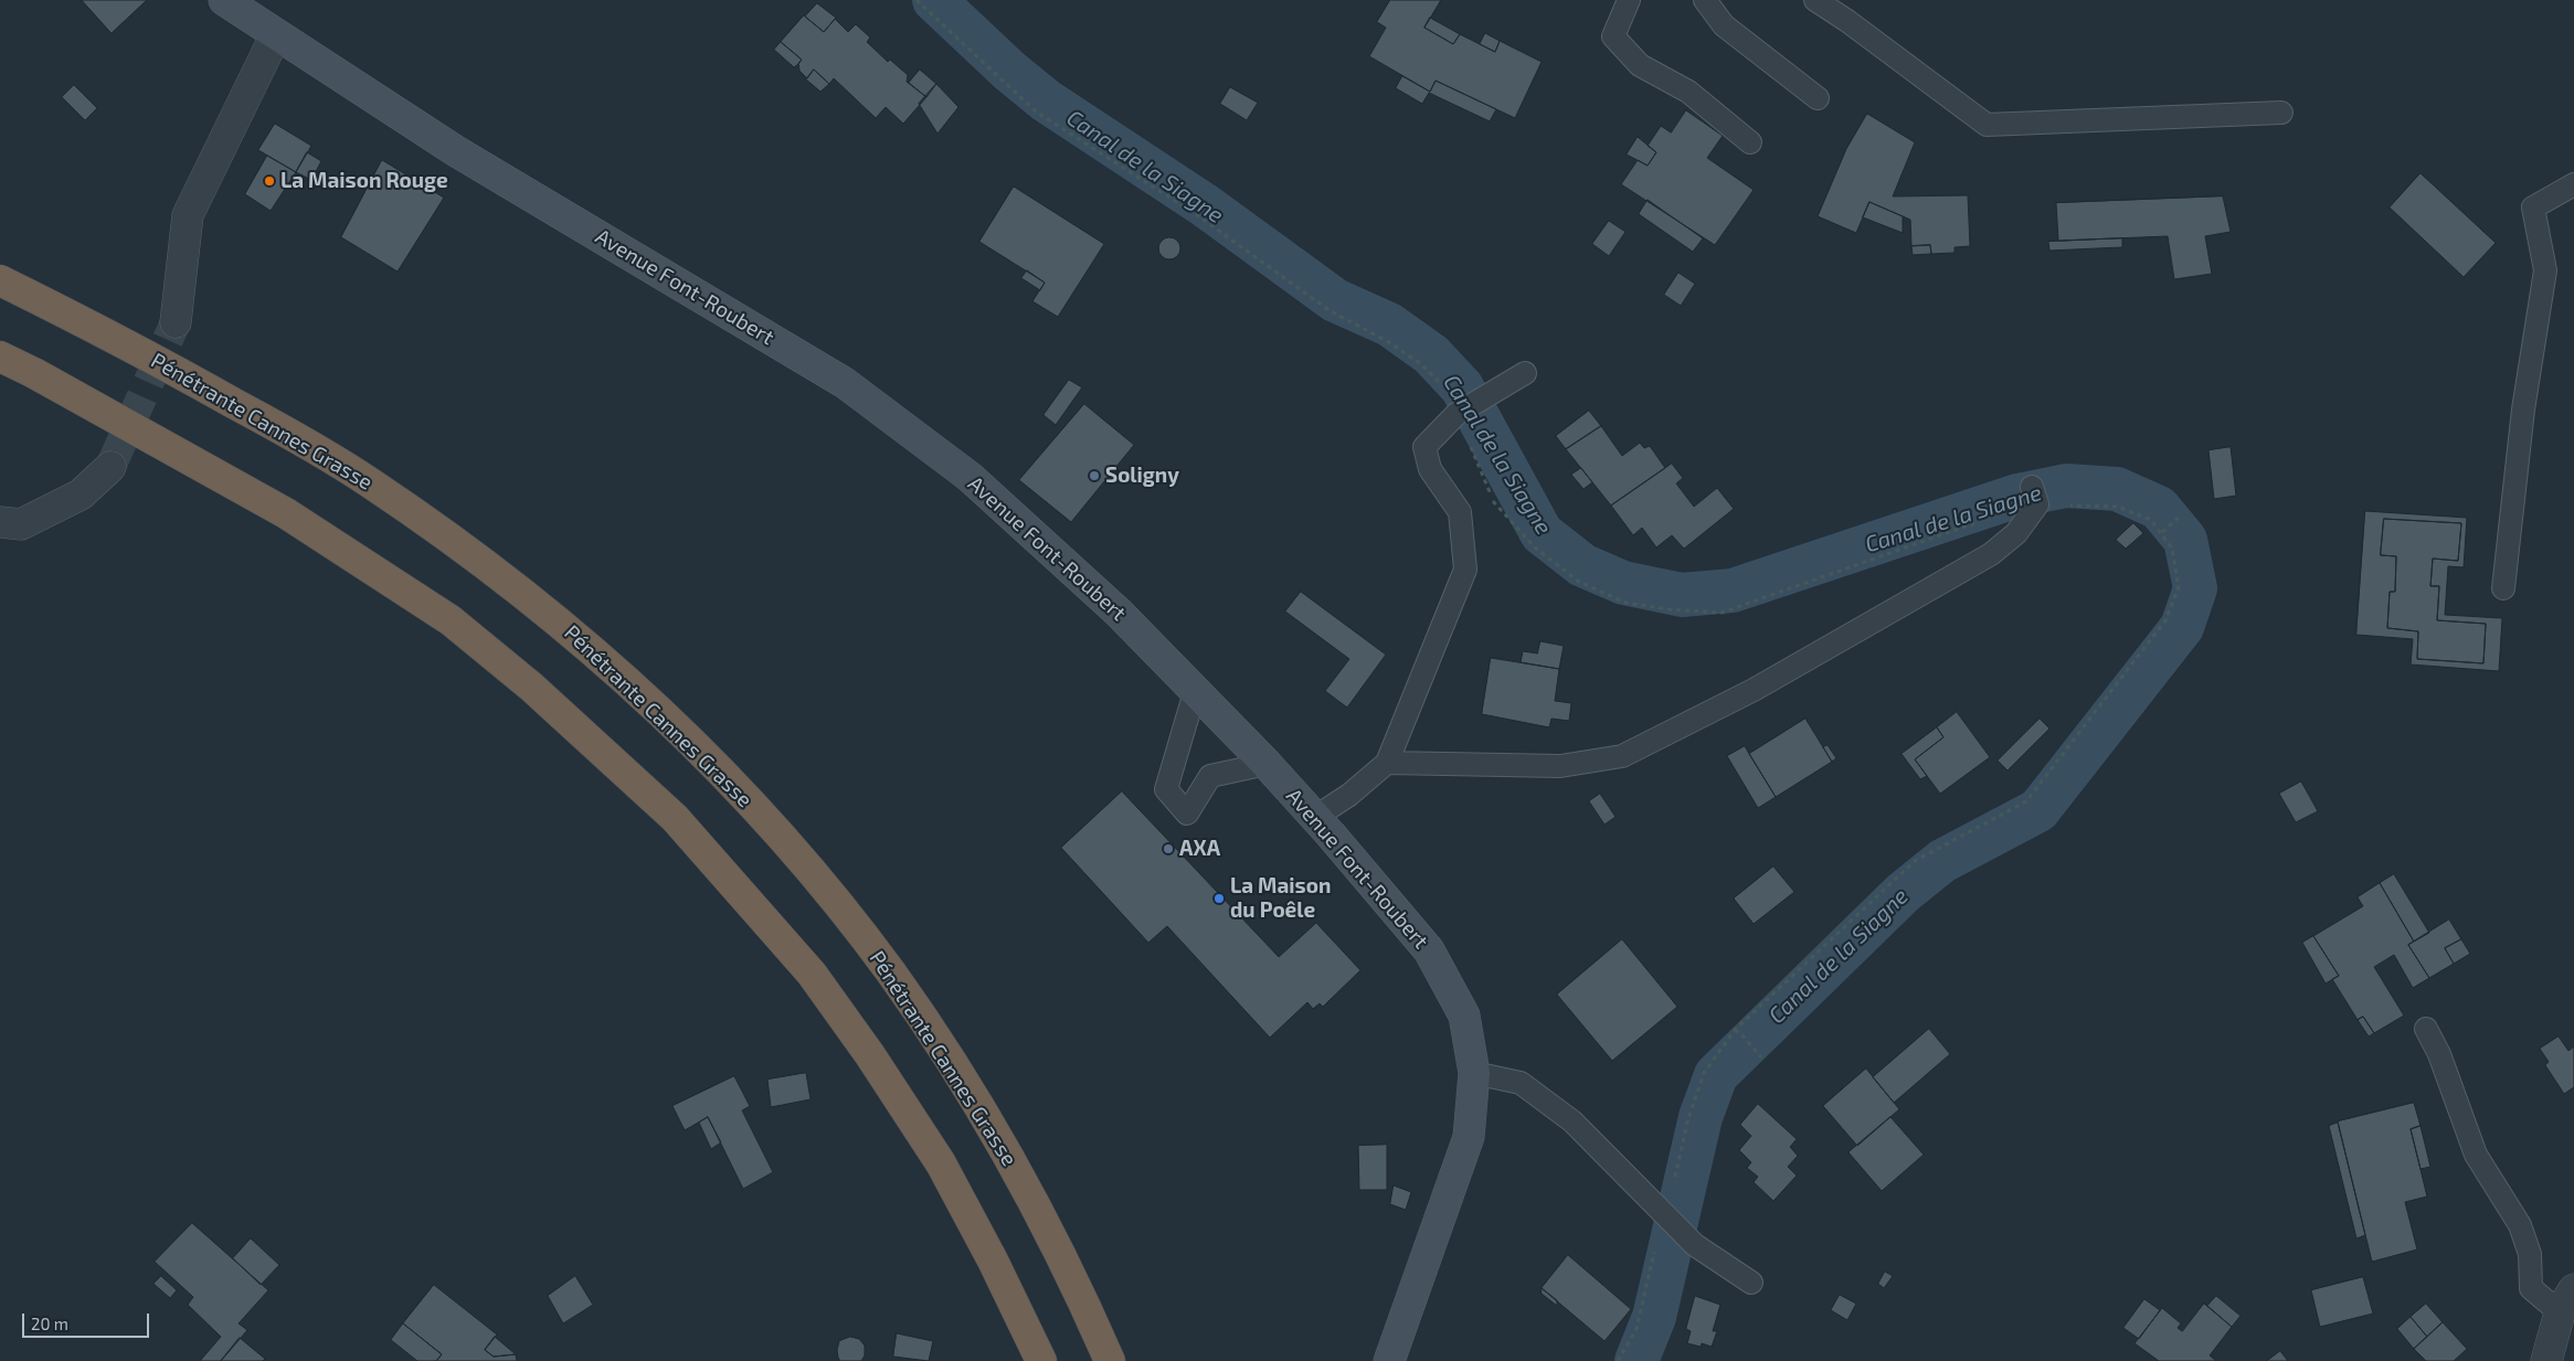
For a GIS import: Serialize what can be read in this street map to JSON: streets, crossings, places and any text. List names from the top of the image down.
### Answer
{
  "streets": {
    "highway": ["Pénétrante Cannes Grasse"],
    "main road": ["Avenue Font-Roubert"]
  },
  "water": ["Canal de la Siagne"],
  "places": [
    "La Maison Rouge",
    "Soligny",
    "AXA",
    "La Maison du Poêle"
  ],
  "scale_bar": "20 m"
}
